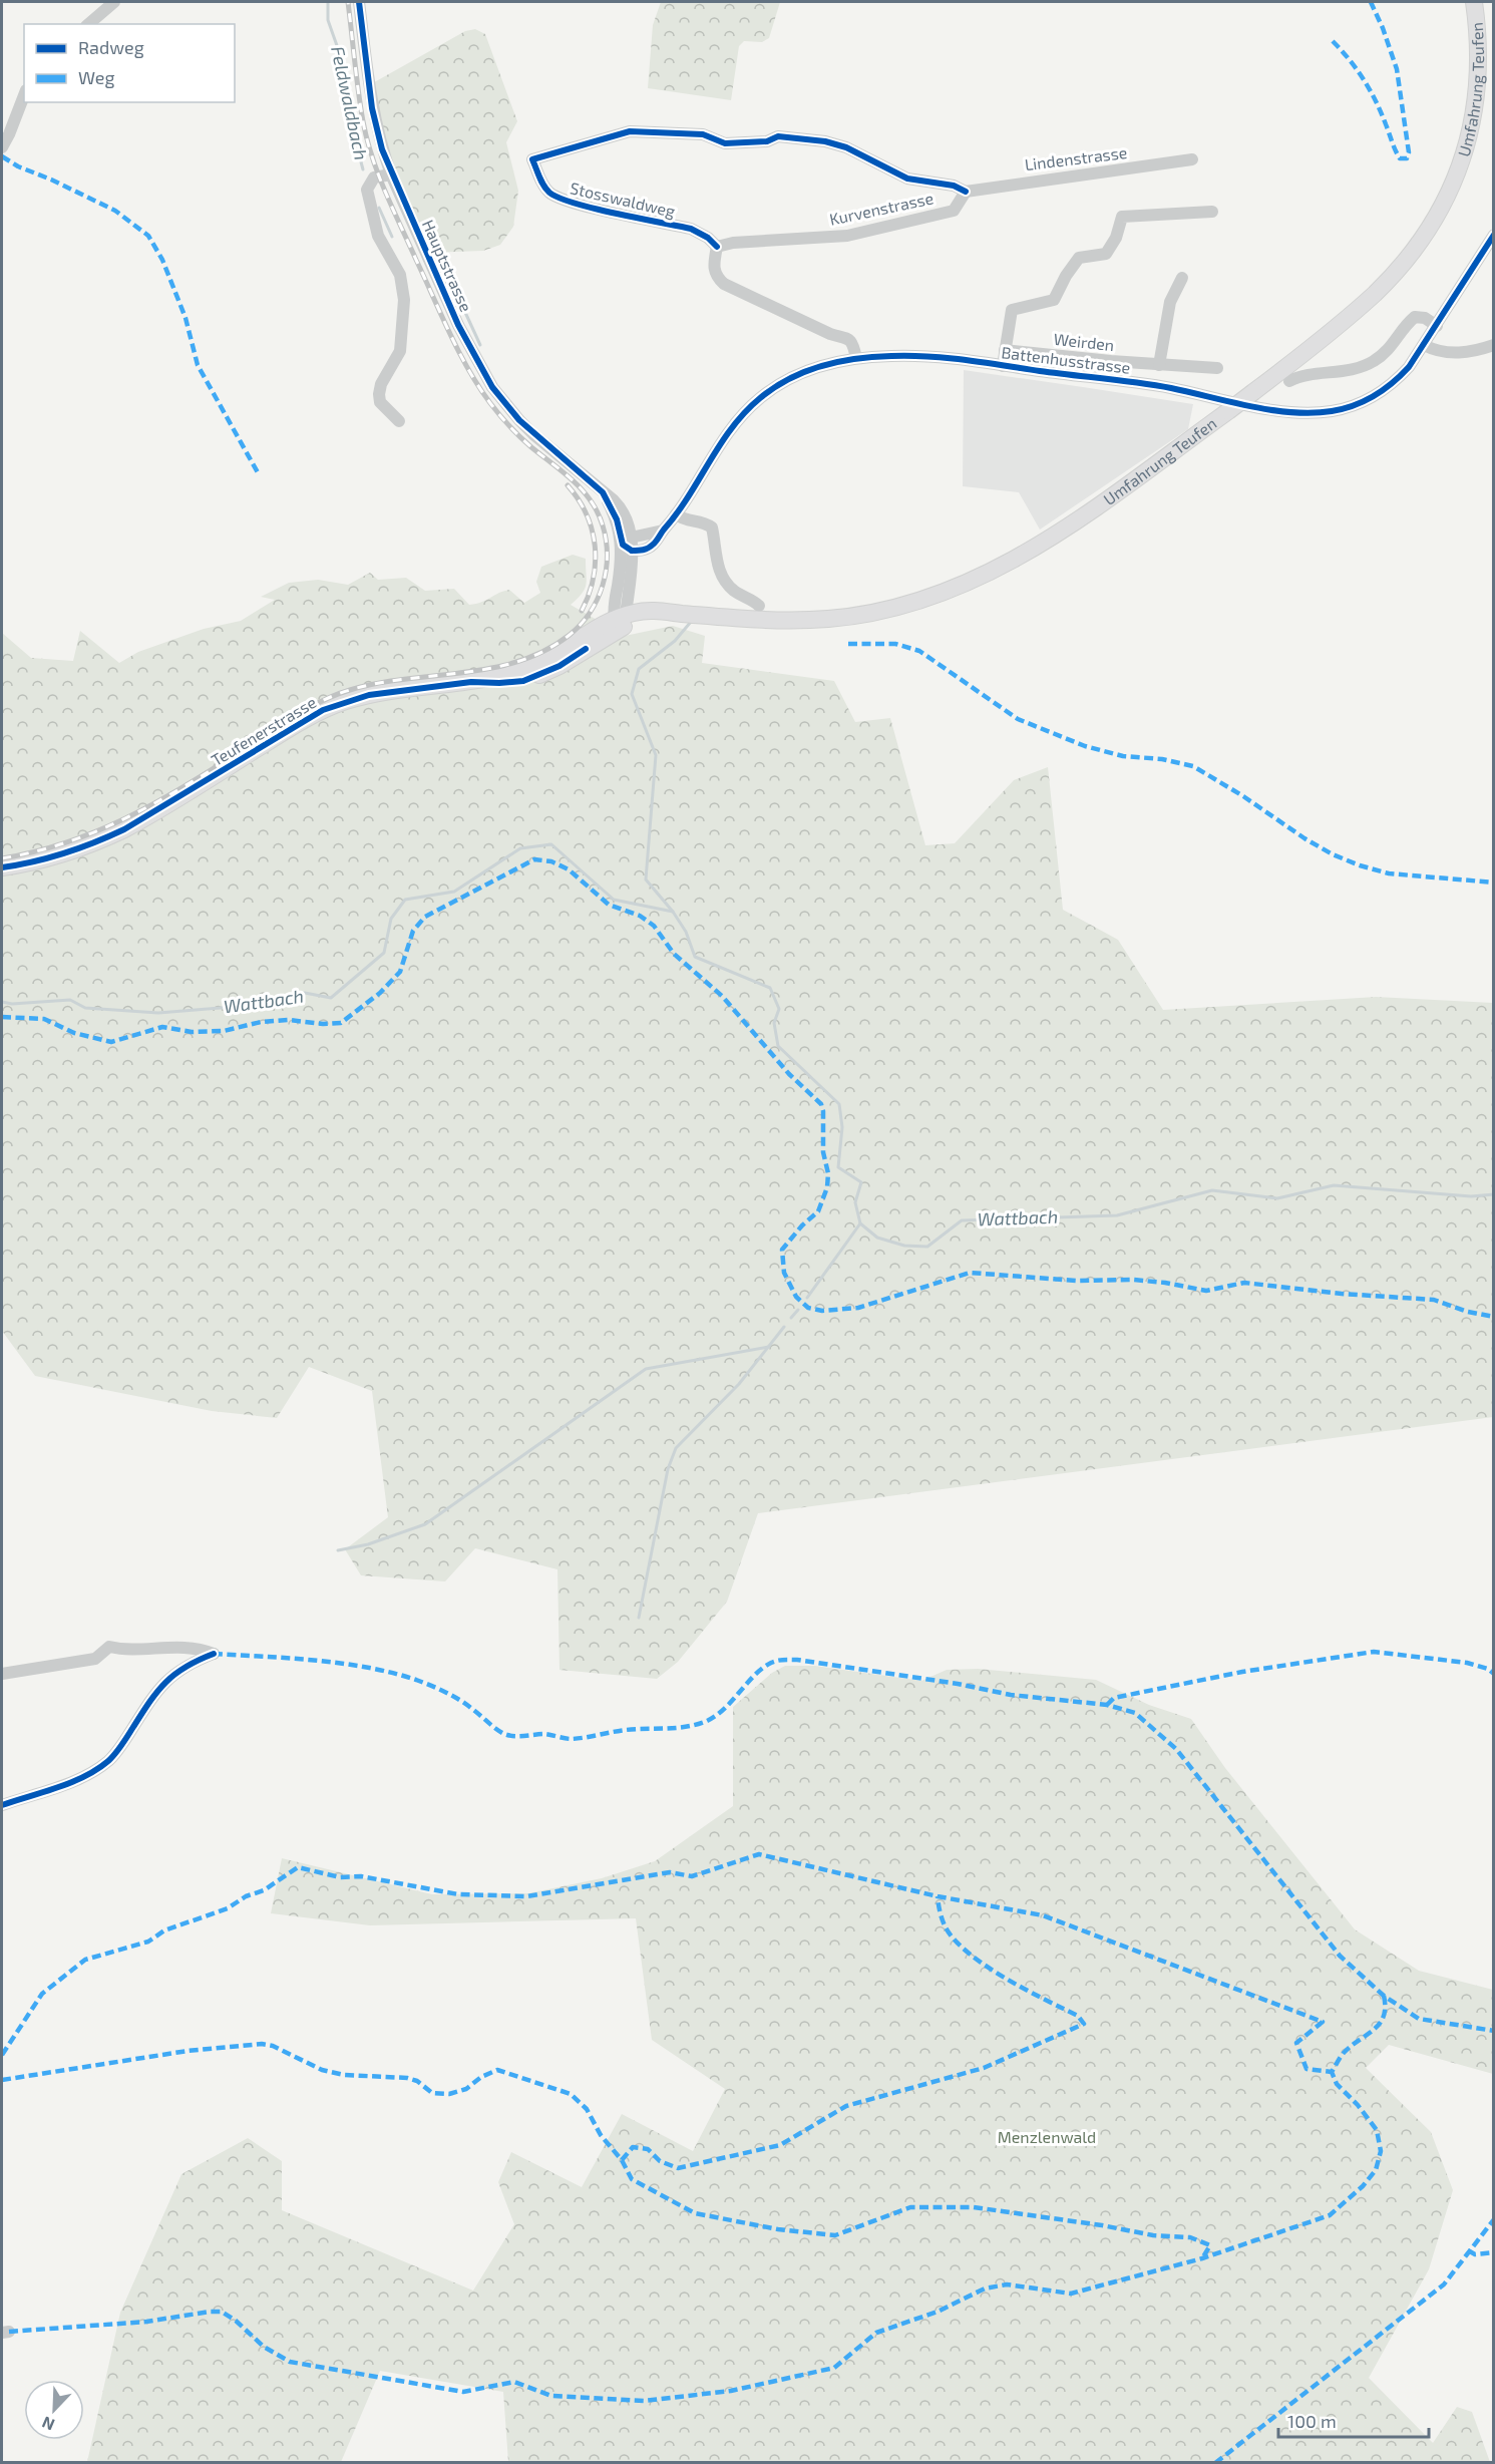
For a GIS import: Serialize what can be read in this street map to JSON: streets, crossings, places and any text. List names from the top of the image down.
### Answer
{
  "streets": {
    "main road": ["Umfahrung Teufen", "Teufenerstrasse"],
    "street": [
      "Lindenstrasse",
      "Stosswaldweg",
      "Kurvenstrasse",
      "Hauptstrasse",
      "Weirden",
      "Battenhusstrasse"
    ]
  },
  "crossings": [
    ["Umfahrung Teufen", "Teufenerstrasse"],
    ["Lindenstrasse", "Kurvenstrasse"],
    ["Stosswaldweg", "Kurvenstrasse"],
    ["Hauptstrasse", "Battenhusstrasse"]
  ],
  "water": ["Feldwaldbach", "Wattbach"],
  "parks": ["Menzlenwald"],
  "legend": ["Radweg", "Weg"],
  "scale_bar": "100 m",
  "north": "bottom left"
}
